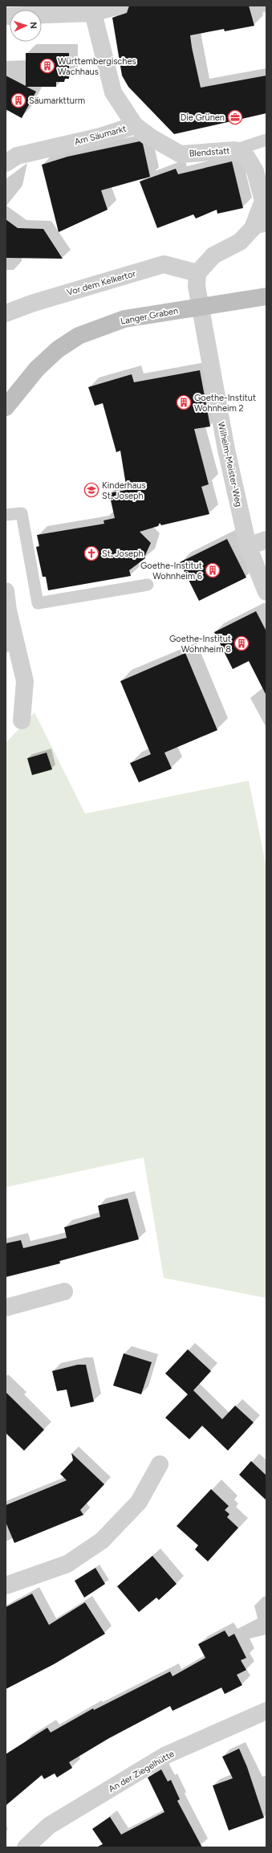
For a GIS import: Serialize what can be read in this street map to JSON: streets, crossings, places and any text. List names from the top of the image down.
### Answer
{
  "streets": {
    "main road": ["Langer Graben"],
    "street": [
      "Am Säumarkt",
      "Blendstatt",
      "Vor dem Kelkertor",
      "Wilhelm-Meister-Weg",
      "An der Ziegelhütte"
    ]
  },
  "crossings": [
    ["Am Säumarkt", "Blendstatt"],
    ["Blendstatt", "Vor dem Kelkertor"],
    ["Langer Graben", "Wilhelm-Meister-Weg"]
  ],
  "places": {
    "building": [
      "Württembergisches Wachhaus",
      "Säumarktturm",
      "Goethe-Institut Wohnheim 2",
      "Goethe-Institut Wohnheim 6",
      "Goethe-Institut Wohnheim 8"
    ],
    "office": ["Die Grünen"],
    "school or university": ["Kinderhaus St. Joseph"],
    "church": ["St. Joseph"]
  },
  "north": "right"
}
